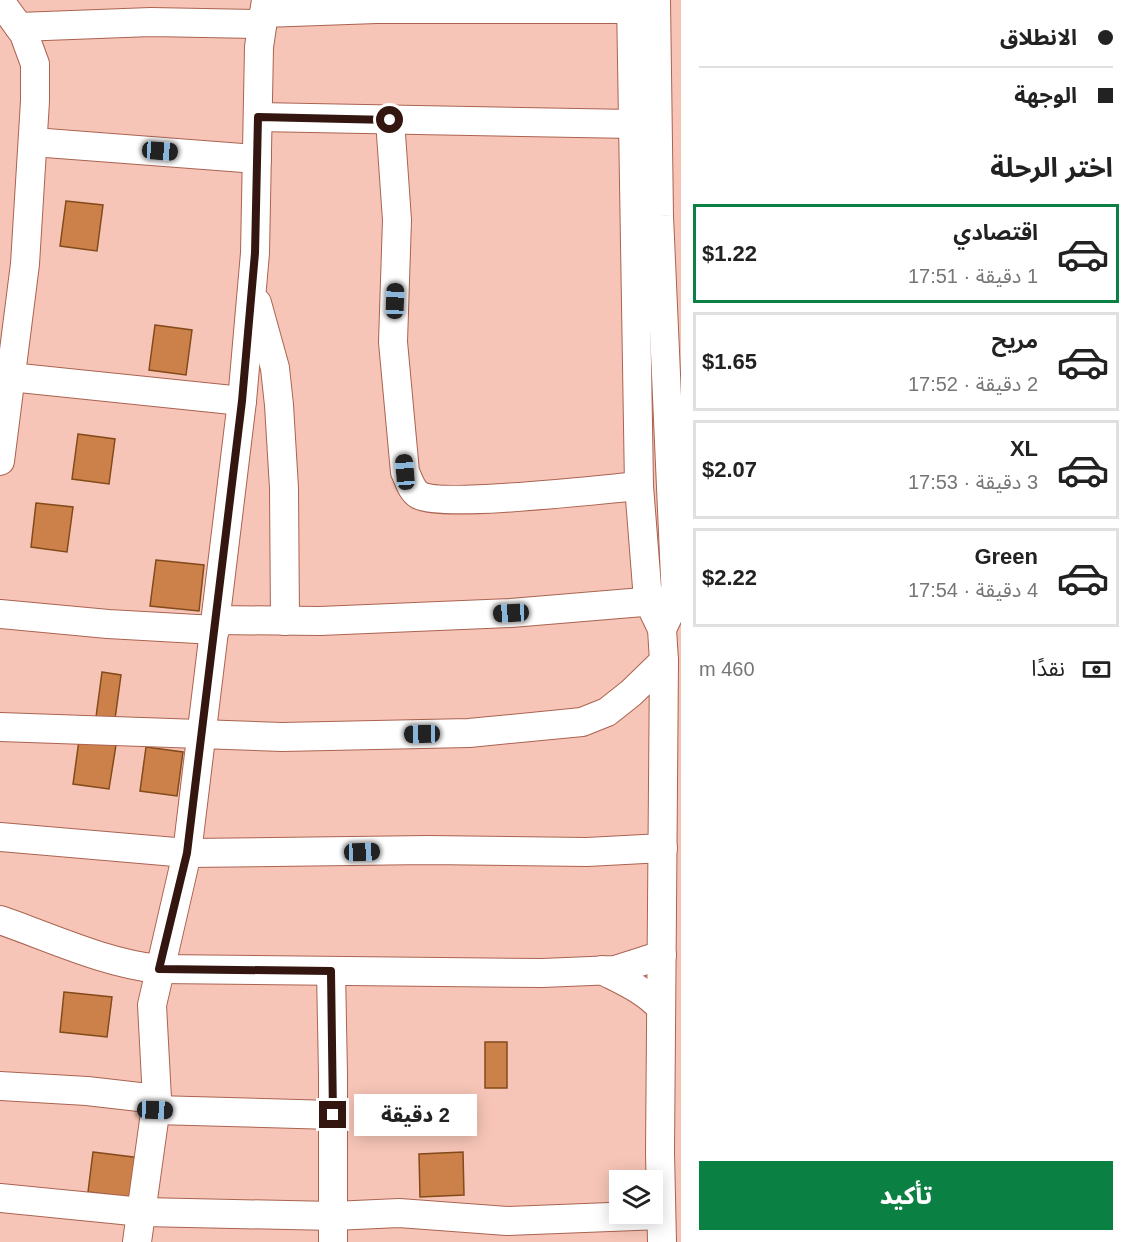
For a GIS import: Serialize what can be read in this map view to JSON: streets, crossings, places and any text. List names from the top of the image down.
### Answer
{
  "page": {
    "banner": ["الانطلاق", "الوجهة"],
    "heading": "اختر الرحلة",
    "list": [
      {
        "name": "اقتصادي",
        "note": "1 دقيقة · 17:51",
        "value": "$1.22"
      },
      {
        "name": "مريح",
        "note": "2 دقيقة · 17:52",
        "value": "$1.65"
      },
      {
        "name": "XL",
        "note": "3 دقيقة · 17:53",
        "value": "$2.07"
      },
      {
        "name": "Green",
        "note": "4 دقيقة · 17:54",
        "value": "$2.22"
      }
    ],
    "pay": ["نقدًا", "460 m"],
    "bubble": "2 دقيقة",
    "buttons": "تأكيد"
  }
}
